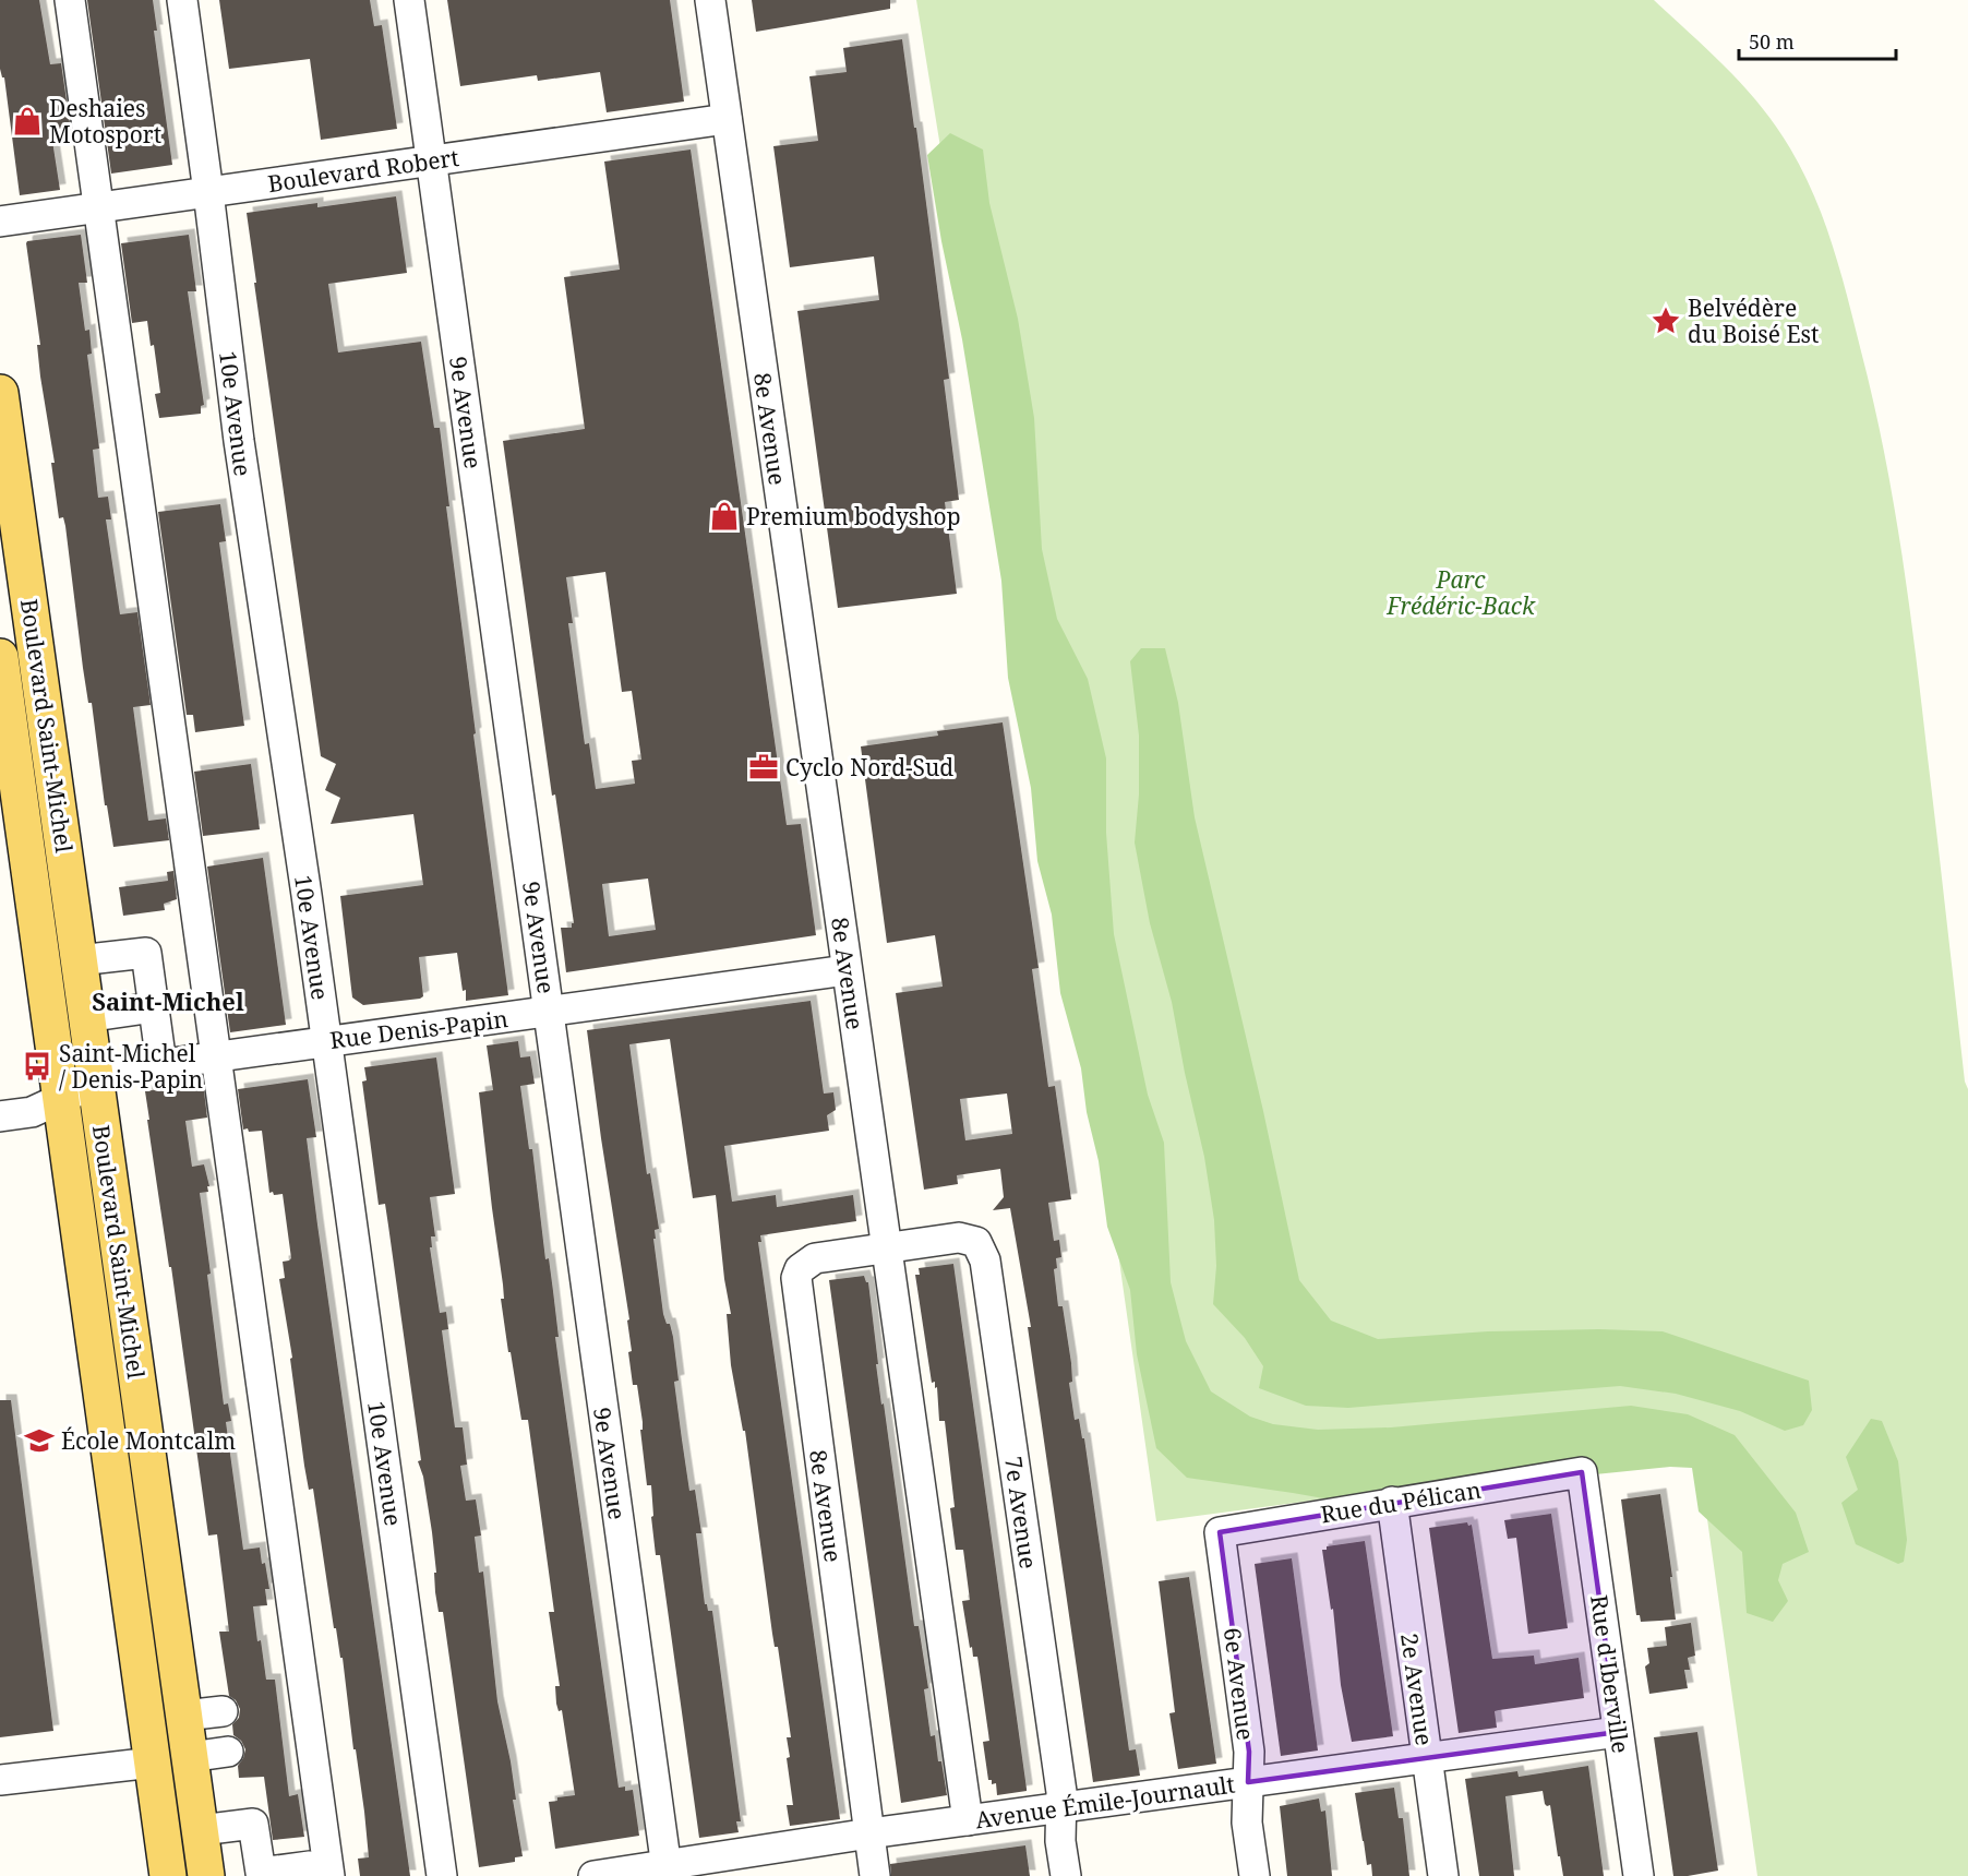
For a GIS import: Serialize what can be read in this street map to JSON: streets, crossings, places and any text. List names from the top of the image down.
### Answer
{
  "streets": {
    "main road": ["Boulevard Saint-Michel"],
    "street": [
      "Boulevard Robert",
      "9e Avenue",
      "10e Avenue",
      "8e Avenue",
      "Rue Denis-Papin",
      "Rue du Pélican",
      "7e Avenue",
      "Rue d'Iberville",
      "6e Avenue",
      "2e Avenue",
      "Avenue Émile-Journault"
    ]
  },
  "crossings": [
    ["Boulevard Robert", "9e Avenue"],
    ["Boulevard Robert", "10e Avenue"],
    ["Boulevard Robert", "8e Avenue"],
    ["9e Avenue", "Rue Denis-Papin"],
    ["9e Avenue", "Avenue Émile-Journault"],
    ["10e Avenue", "Rue Denis-Papin"],
    ["8e Avenue", "Rue Denis-Papin"],
    ["8e Avenue", "7e Avenue"],
    ["8e Avenue", "Avenue Émile-Journault"],
    ["Boulevard Saint-Michel", "Rue Denis-Papin"],
    ["Rue du Pélican", "Rue d'Iberville"],
    ["Rue du Pélican", "6e Avenue"],
    ["Rue du Pélican", "2e Avenue"],
    ["7e Avenue", "Avenue Émile-Journault"],
    ["Rue d'Iberville", "Avenue Émile-Journault"],
    ["6e Avenue", "Avenue Émile-Journault"],
    ["2e Avenue", "Avenue Émile-Journault"]
  ],
  "districts": ["Saint-Michel"],
  "parks": ["Parc Frédéric-Back"],
  "places": {
    "shop": ["Deshaies Motosport", "Premium bodyshop"],
    "place": ["Belvédère du Boisé Est"],
    "office": ["Cyclo Nord-Sud"],
    "bus stop": ["Saint-Michel / Denis-Papin"],
    "school or university": ["École Montcalm"]
  },
  "scale_bar": "50 m"
}
